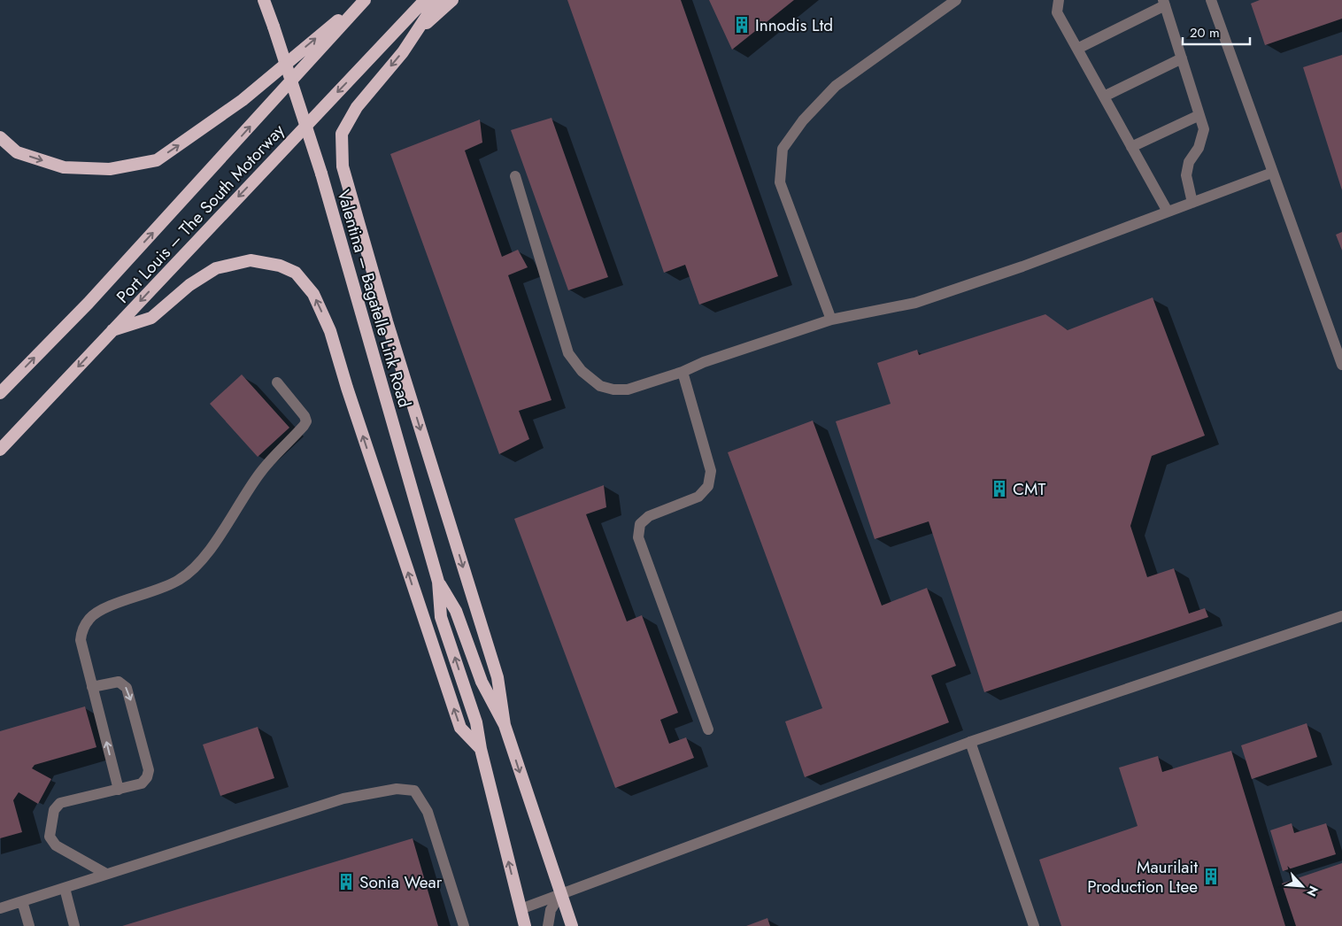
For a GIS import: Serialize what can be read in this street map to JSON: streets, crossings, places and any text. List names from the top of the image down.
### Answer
{
  "streets": {
    "highway": ["Port Louis – The South Motorway", "Valentina – Bagatelle Link Road"]
  },
  "places": {
    "building": [
      "Innodis Ltd",
      "CMT",
      "Maurilait Production Ltee",
      "Sonia Wear"
    ]
  },
  "scale_bar": "20 m",
  "north": "bottom right"
}
